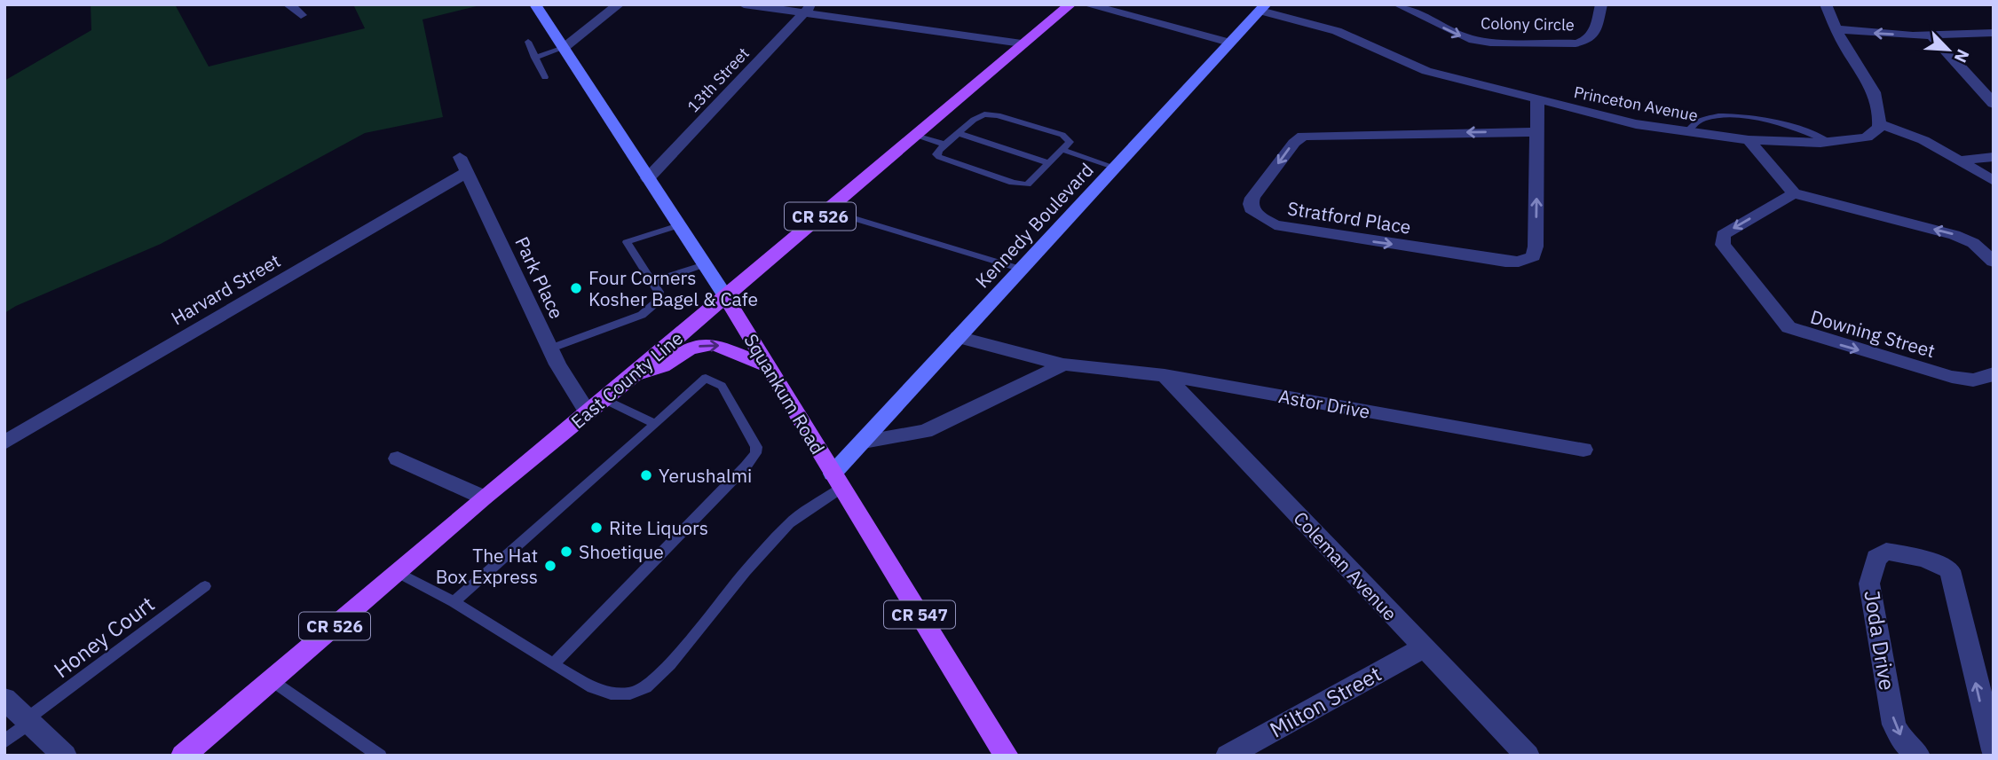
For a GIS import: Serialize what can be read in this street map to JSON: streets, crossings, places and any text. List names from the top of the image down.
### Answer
{
  "streets": {
    "main road": [
      "CR 526",
      "East County Line",
      "Squankum Road",
      "CR 547"
    ],
    "street": [
      "Colony Circle",
      "13th Street",
      "Princeton Avenue",
      "Stratford Place",
      "Kennedy Boulevard",
      "Park Place",
      "Harvard Street",
      "Downing Street",
      "Astor Drive",
      "Coleman Avenue",
      "Joda Drive",
      "Milton Street"
    ],
    "lane": ["Honey Court"]
  },
  "crossings": [
    ["13th Street", "Squankum Road"],
    ["Princeton Avenue", "Stratford Place"],
    ["Princeton Avenue", "Kennedy Boulevard"],
    ["Kennedy Boulevard", "Squankum Road"],
    ["Kennedy Boulevard", "Astor Drive"],
    ["Park Place", "Harvard Street"],
    ["Park Place", "East County Line"],
    ["East County Line", "Squankum Road"],
    ["Astor Drive", "Coleman Avenue"],
    ["Coleman Avenue", "Milton Street"]
  ],
  "one_way": ["Colony Circle"],
  "places": [
    "Four Corners Kosher Bagel & Cafe",
    "Yerushalmi",
    "Rite Liquors",
    "Shoetique",
    "The Hat Box Express"
  ],
  "north": "bottom right"
}
